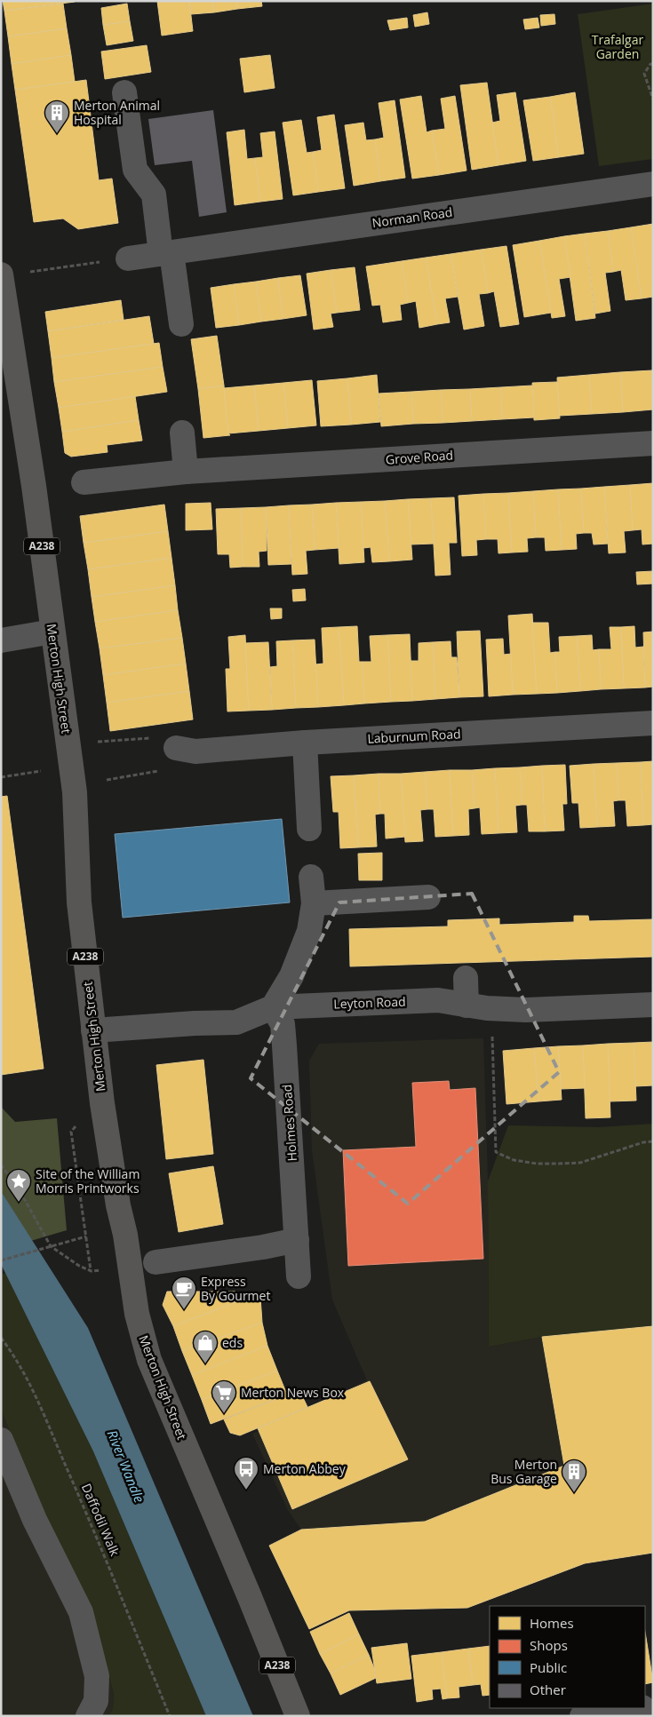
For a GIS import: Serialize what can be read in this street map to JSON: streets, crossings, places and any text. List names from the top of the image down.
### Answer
{
  "streets": {
    "main road": ["A238", "Merton High Street"],
    "street": [
      "Norman Road",
      "Grove Road",
      "Laburnum Road",
      "Leyton Road",
      "Holmes Road"
    ],
    "path": ["Daffodil Walk"]
  },
  "crossings": [
    ["Leyton Road", "Holmes Road"]
  ],
  "water": ["River Wandle"],
  "parks": ["Trafalgar Garden"],
  "places": {
    "building": ["Merton Animal Hospital", "Merton Bus Garage"],
    "place": ["Site of the William Morris Printworks"],
    "cafe": ["Express By Gourmet"],
    "shop": ["eds"],
    "supermarket": ["Merton News Box"],
    "bus stop": ["Merton Abbey"]
  },
  "legend": [
    "Homes",
    "Shops",
    "Public",
    "Other"
  ]
}
